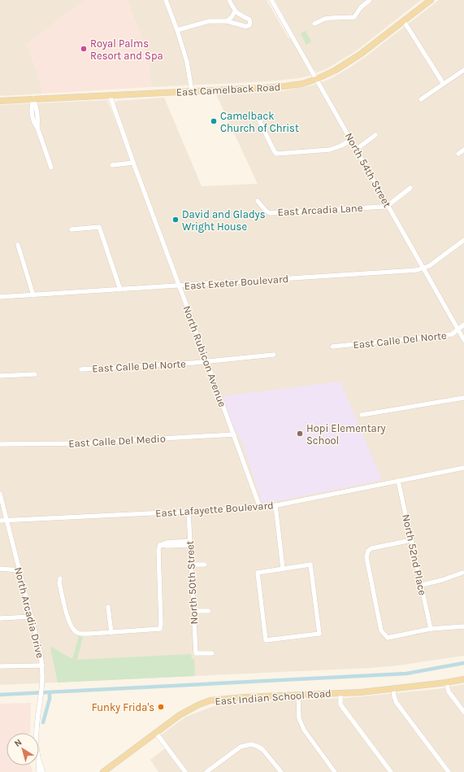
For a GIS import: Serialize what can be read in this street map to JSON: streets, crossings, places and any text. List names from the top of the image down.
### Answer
{
  "streets": {
    "main road": ["East Camelback Road", "East Indian School Road"],
    "street": [
      "North 54th Street",
      "East Arcadia Lane",
      "East Exeter Boulevard",
      "East Calle Del Norte",
      "North Rubicon Avenue",
      "East Calle Del Medio",
      "East Lafayette Boulevard",
      "North 52nd Place",
      "North 50th Street",
      "North Arcadia Drive"
    ]
  },
  "crossings": [
    ["East Camelback Road", "North 54th Street"],
    ["East Camelback Road", "North Rubicon Avenue"],
    ["North 54th Street", "East Arcadia Lane"],
    ["North 54th Street", "East Exeter Boulevard"],
    ["North 54th Street", "East Calle Del Norte"],
    ["East Exeter Boulevard", "North Rubicon Avenue"],
    ["East Calle Del Norte", "North Rubicon Avenue"],
    ["North Rubicon Avenue", "East Calle Del Medio"],
    ["North Rubicon Avenue", "East Lafayette Boulevard"],
    ["East Lafayette Boulevard", "North 52nd Place"],
    ["East Lafayette Boulevard", "North 50th Street"],
    ["East Lafayette Boulevard", "North Arcadia Drive"]
  ],
  "places": [
    "Royal Palms Resort and Spa",
    "Camelback Church of Christ",
    "David and Gladys Wright House",
    "Hopi Elementary School",
    "Funky Frida's"
  ],
  "north": "top left"
}
